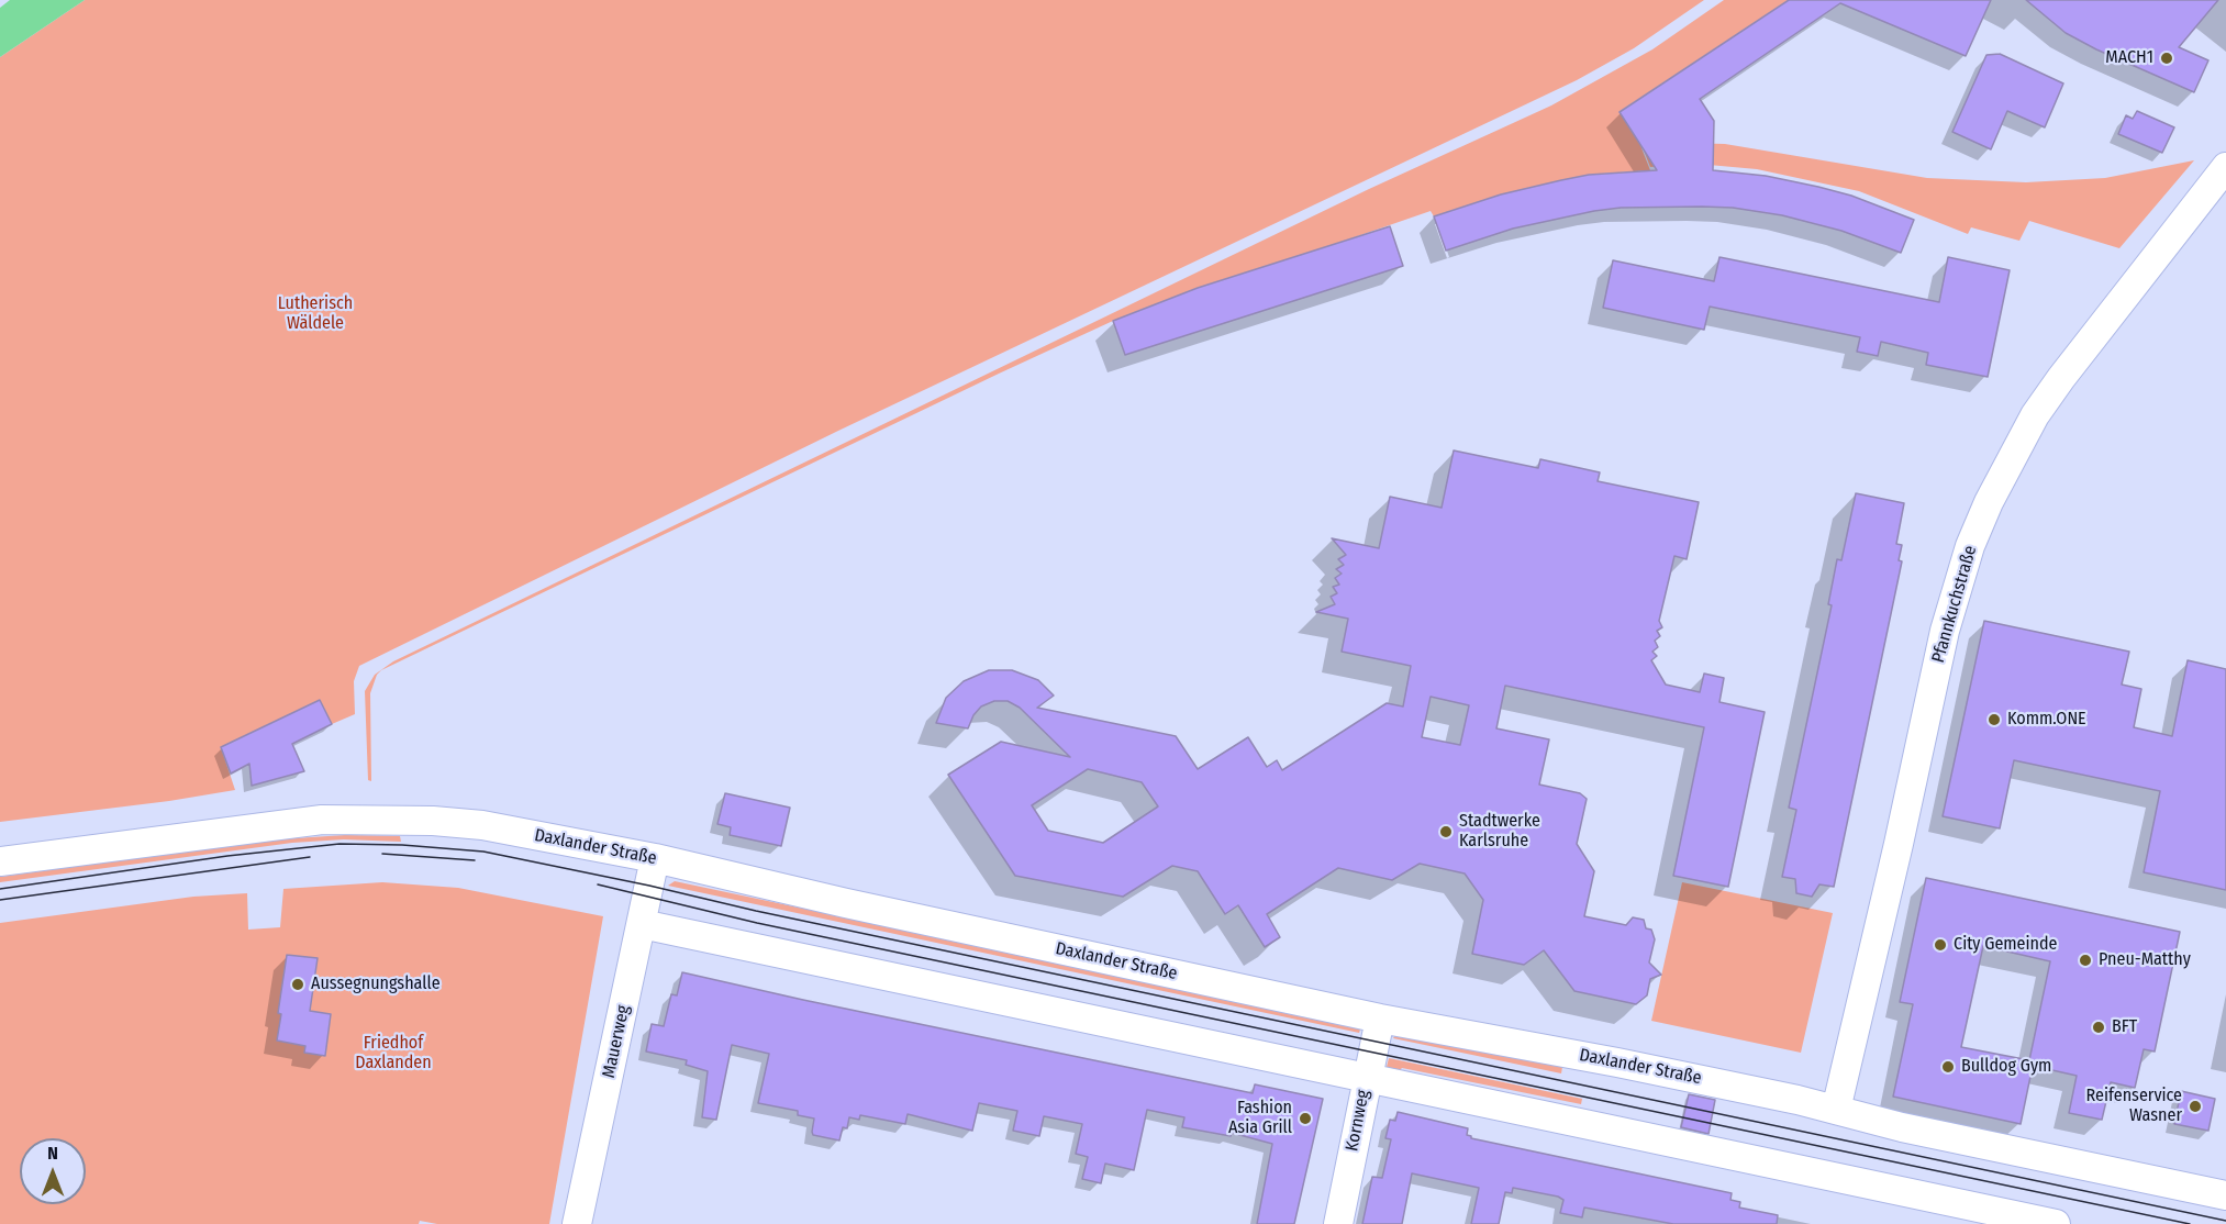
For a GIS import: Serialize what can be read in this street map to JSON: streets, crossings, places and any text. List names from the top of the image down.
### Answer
{
  "streets": {
    "street": [
      "Pfannkuchstraße",
      "Daxlander Straße",
      "Mauerweg",
      "Kornweg"
    ]
  },
  "crossings": [
    ["Pfannkuchstraße", "Daxlander Straße"],
    ["Daxlander Straße", "Mauerweg"],
    ["Daxlander Straße", "Kornweg"]
  ],
  "parks": ["Lutherisch Wäldele", "Friedhof Daxlanden"],
  "places": [
    "MACH1",
    "Komm.ONE",
    "Stadtwerke Karlsruhe",
    "City Gemeinde",
    "Pneu-Matthy",
    "Aussegnungshalle",
    "BFT",
    "Bulldog Gym",
    "Reifenservice Wasner",
    "Fashion Asia Grill"
  ],
  "north": "top"
}
